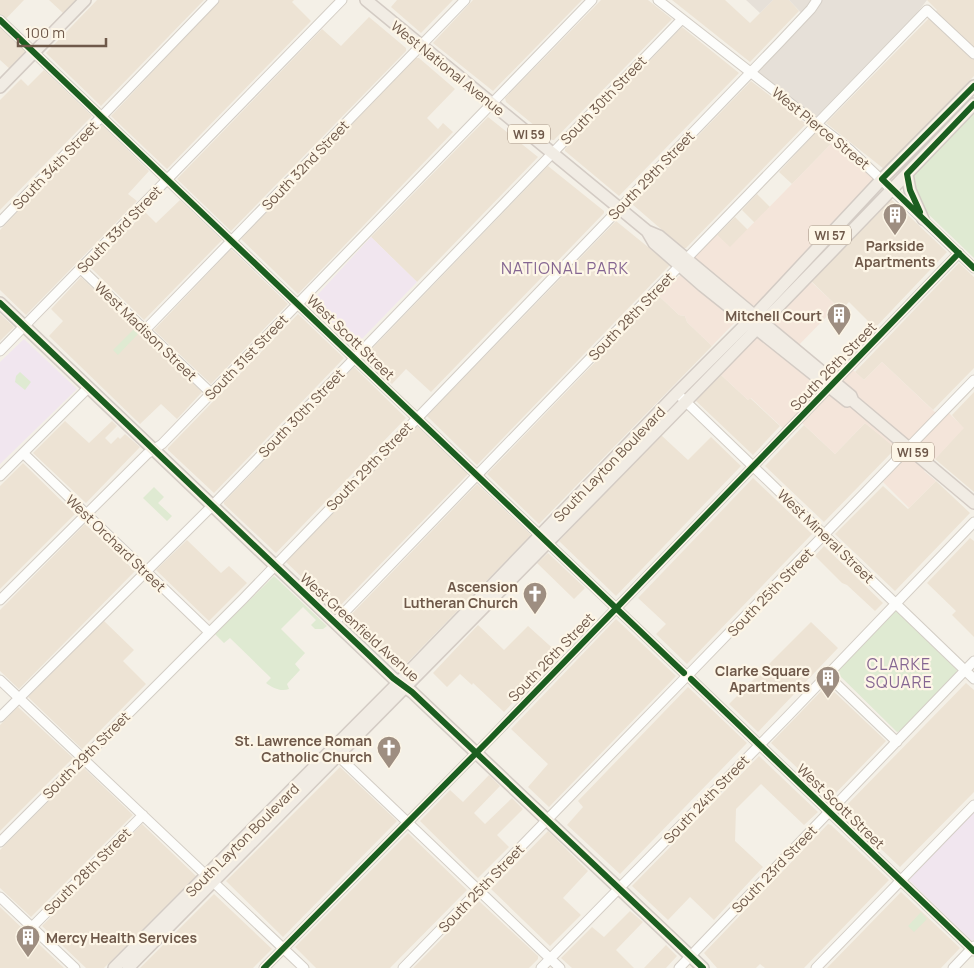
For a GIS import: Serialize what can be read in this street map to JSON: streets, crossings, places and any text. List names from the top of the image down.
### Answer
{
  "streets": {
    "main road": [
      "West National Avenue",
      "WI 59",
      "WI 57",
      "South Layton Boulevard",
      "West Greenfield Avenue"
    ],
    "street": [
      "South 30th Street",
      "West Pierce Street",
      "South 34th Street",
      "South 32nd Street",
      "South 29th Street",
      "South 33rd Street",
      "South 28th Street",
      "West Madison Street",
      "West Scott Street",
      "South 31st Street",
      "South 26th Street",
      "West Mineral Street",
      "West Orchard Street",
      "South 25th Street",
      "South 24th Street",
      "South 23rd Street"
    ]
  },
  "crossings": [
    ["West National Avenue", "South 30th Street"],
    ["West National Avenue", "South 32nd Street"],
    ["West National Avenue", "South 29th Street"],
    ["West National Avenue", "South 28th Street"],
    ["West National Avenue", "South 31st Street"],
    ["West National Avenue", "South 26th Street"],
    ["West National Avenue", "South Layton Boulevard"],
    ["West National Avenue", "South 25th Street"],
    ["South 30th Street", "West Pierce Street"],
    ["South 30th Street", "West Scott Street"],
    ["South 30th Street", "West Orchard Street"],
    ["South 30th Street", "West Greenfield Avenue"],
    ["West Pierce Street", "South 29th Street"],
    ["West Pierce Street", "South 28th Street"],
    ["West Pierce Street", "South 26th Street"],
    ["West Pierce Street", "South Layton Boulevard"],
    ["South 34th Street", "West Scott Street"],
    ["South 32nd Street", "West Madison Street"],
    ["South 32nd Street", "West Scott Street"],
    ["South 29th Street", "West Scott Street"],
    ["South 29th Street", "West Orchard Street"],
    ["South 29th Street", "West Greenfield Avenue"],
    ["South 33rd Street", "West Madison Street"],
    ["South 33rd Street", "West Scott Street"],
    ["South 33rd Street", "West Greenfield Avenue"],
    ["South 28th Street", "West Scott Street"],
    ["South 28th Street", "West Greenfield Avenue"],
    ["West Madison Street", "South 31st Street"],
    ["West Scott Street", "South 31st Street"],
    ["West Scott Street", "South 26th Street"],
    ["West Scott Street", "South Layton Boulevard"],
    ["West Scott Street", "South 25th Street"],
    ["West Scott Street", "South 24th Street"],
    ["West Scott Street", "South 23rd Street"],
    ["South 31st Street", "West Orchard Street"],
    ["South 31st Street", "West Greenfield Avenue"],
    ["South 26th Street", "West Mineral Street"],
    ["South 26th Street", "West Greenfield Avenue"],
    ["South Layton Boulevard", "West Mineral Street"],
    ["South Layton Boulevard", "West Greenfield Avenue"],
    ["West Mineral Street", "South 25th Street"],
    ["West Mineral Street", "South 24th Street"],
    ["West Mineral Street", "South 23rd Street"],
    ["South 25th Street", "West Greenfield Avenue"],
    ["West Greenfield Avenue", "South 24th Street"],
    ["West Greenfield Avenue", "South 23rd Street"]
  ],
  "districts": ["NATIONAL PARK", "CLARKE SQUARE"],
  "places": {
    "building": [
      "Parkside Apartments",
      "Mitchell Court",
      "Clarke Square Apartments",
      "Mercy Health Services"
    ],
    "church": ["Ascension Lutheran Church", "St. Lawrence Roman Catholic Church"]
  },
  "scale_bar": "100 m"
}
